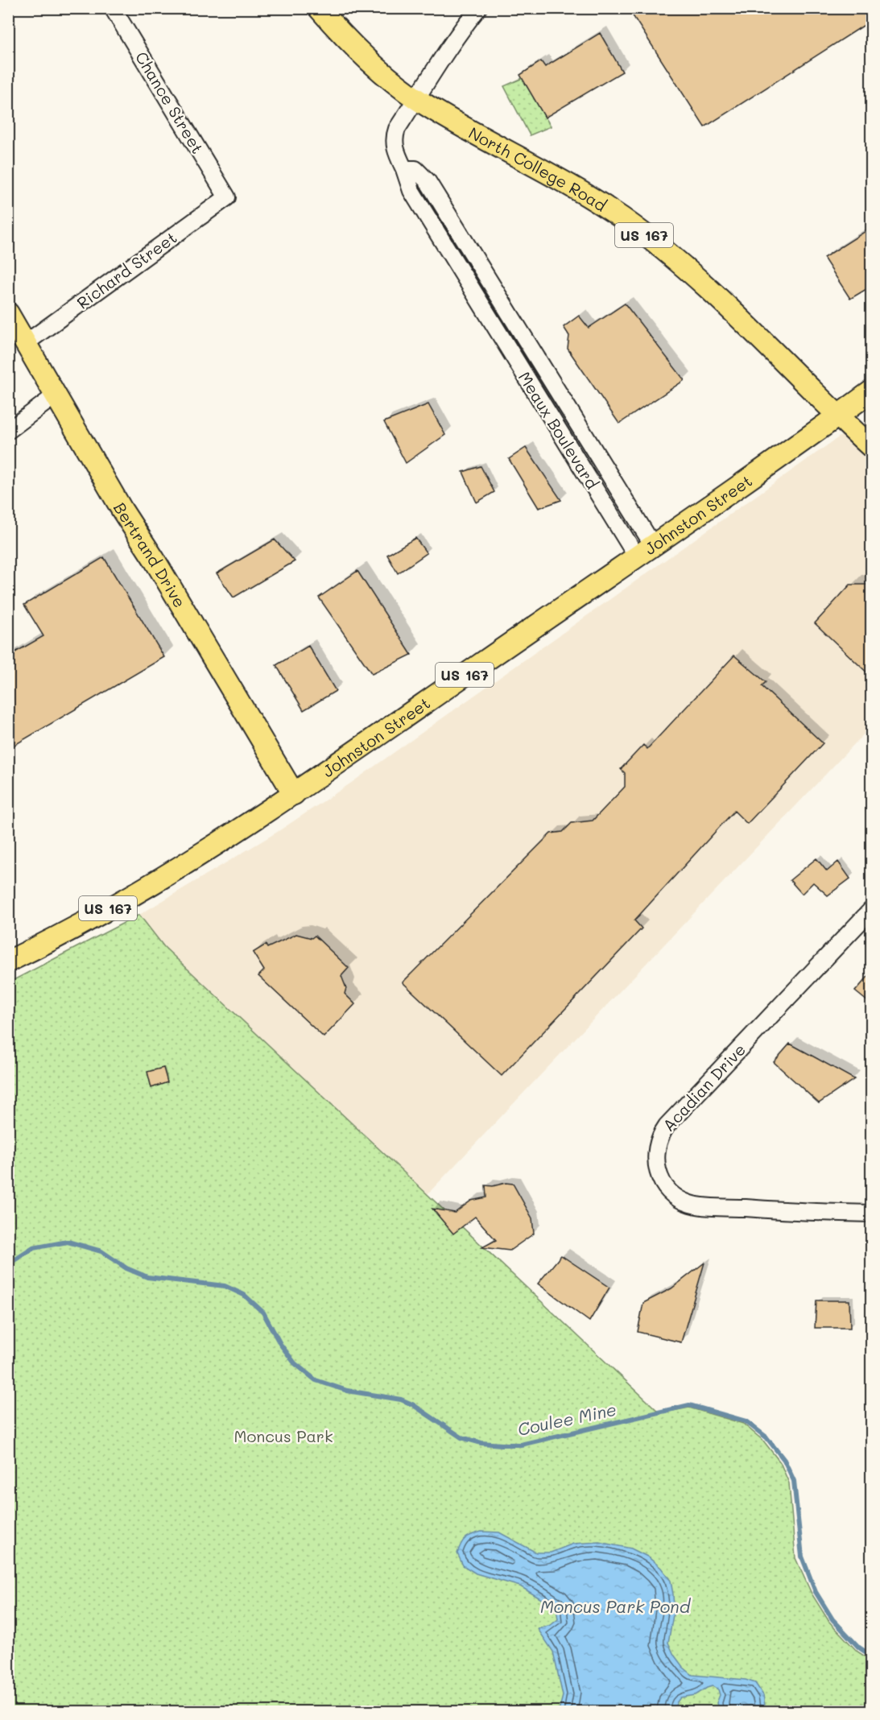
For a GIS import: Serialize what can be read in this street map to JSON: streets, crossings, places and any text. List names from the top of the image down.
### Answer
{
  "streets": {
    "main road": [
      "North College Road",
      "US 167",
      "Johnston Street",
      "Bertrand Drive"
    ],
    "street": [
      "Chance Street",
      "Richard Street",
      "Meaux Boulevard",
      "Acadian Drive"
    ]
  },
  "crossings": [
    ["Chance Street", "Richard Street"],
    ["North College Road", "Meaux Boulevard"],
    ["North College Road", "Johnston Street"],
    ["Richard Street", "Bertrand Drive"],
    ["Meaux Boulevard", "Johnston Street"],
    ["Johnston Street", "Bertrand Drive"]
  ],
  "water": ["Coulee Mine", "Moncus Park Pond"],
  "parks": ["Moncus Park"]
}
